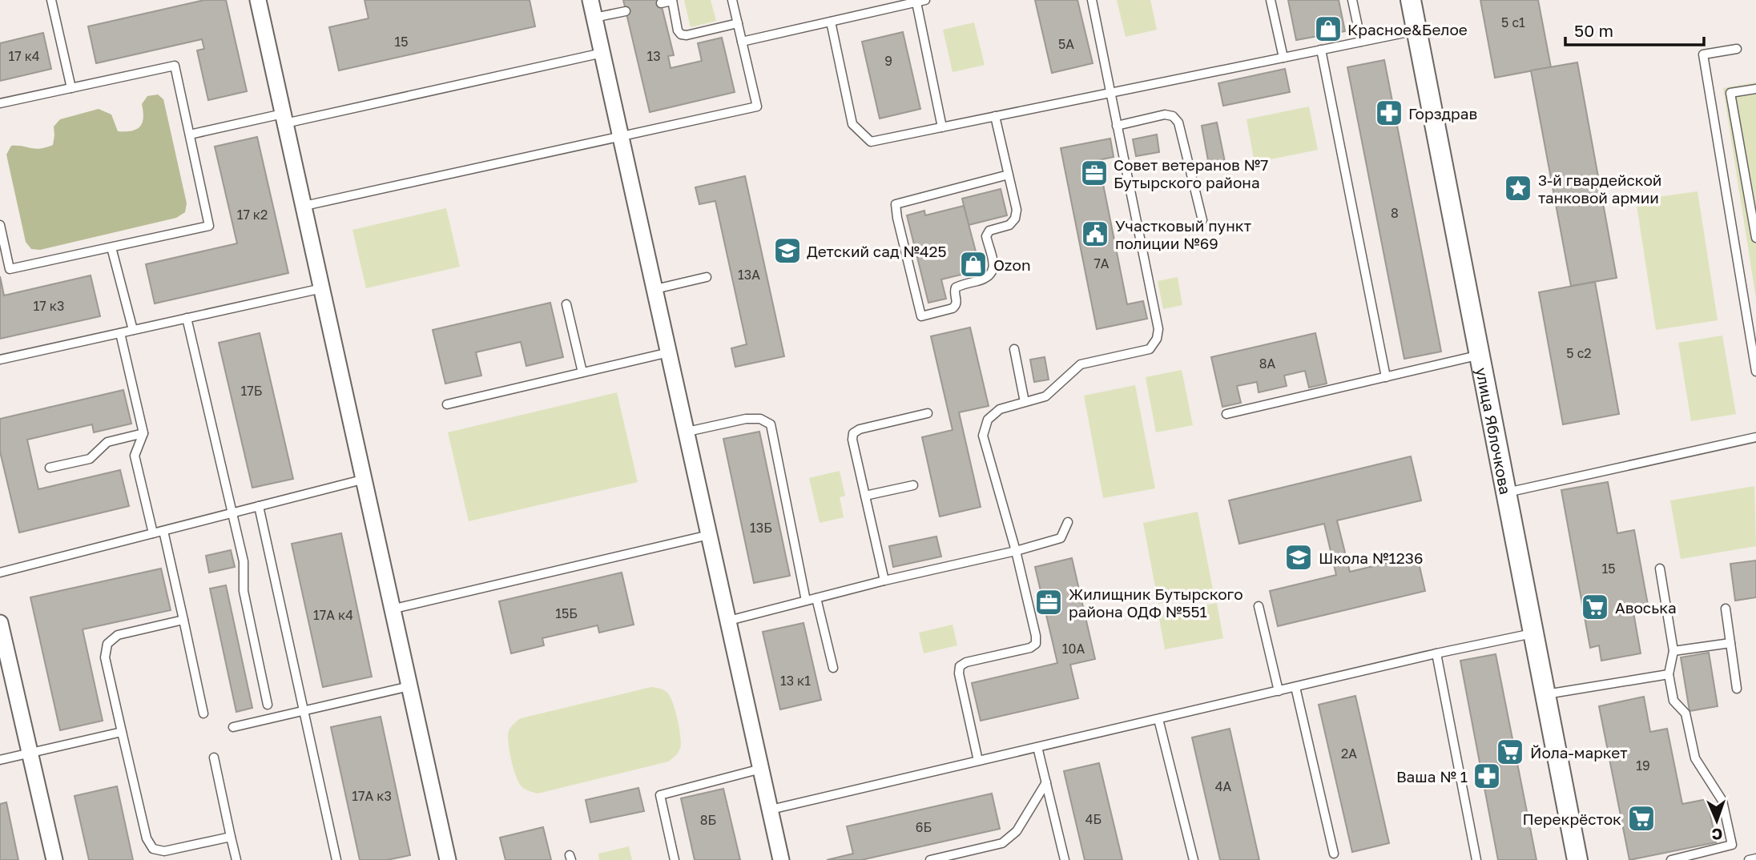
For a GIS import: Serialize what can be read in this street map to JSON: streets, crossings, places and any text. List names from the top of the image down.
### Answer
{
  "streets": {
    "street": ["улица Яблочкова"]
  },
  "places": {
    "shop": ["Красное&Белое", "Ozon"],
    "pharmacy": ["Горздрав", "Ваша № 1"],
    "office": ["Совет ветеранов №7 Бутырского района", "Жилищник Бутырского района ОДФ №551"],
    "place": ["3-й гвардейской танковой армии"],
    "public building": ["Участковый пункт полиции №69"],
    "school or university": ["Детский сад №425", "Школа №1236"],
    "supermarket": ["Авоська", "Йола-маркет", "Перекрёсток"]
  },
  "house_numbers": [
    "5 с1",
    "15",
    "5А",
    "17 к4",
    "13",
    "9",
    "8",
    "17 к2",
    "7А",
    "13А",
    "17 к3",
    "5 с2",
    "8А",
    "17Б",
    "13Б",
    "15",
    "15Б",
    "17А к4",
    "10А",
    "13 к1",
    "2А",
    "19",
    "4А",
    "17А к3",
    "4Б",
    "8Б",
    "6Б"
  ],
  "scale_bar": "50 m",
  "north": "bottom"
}
